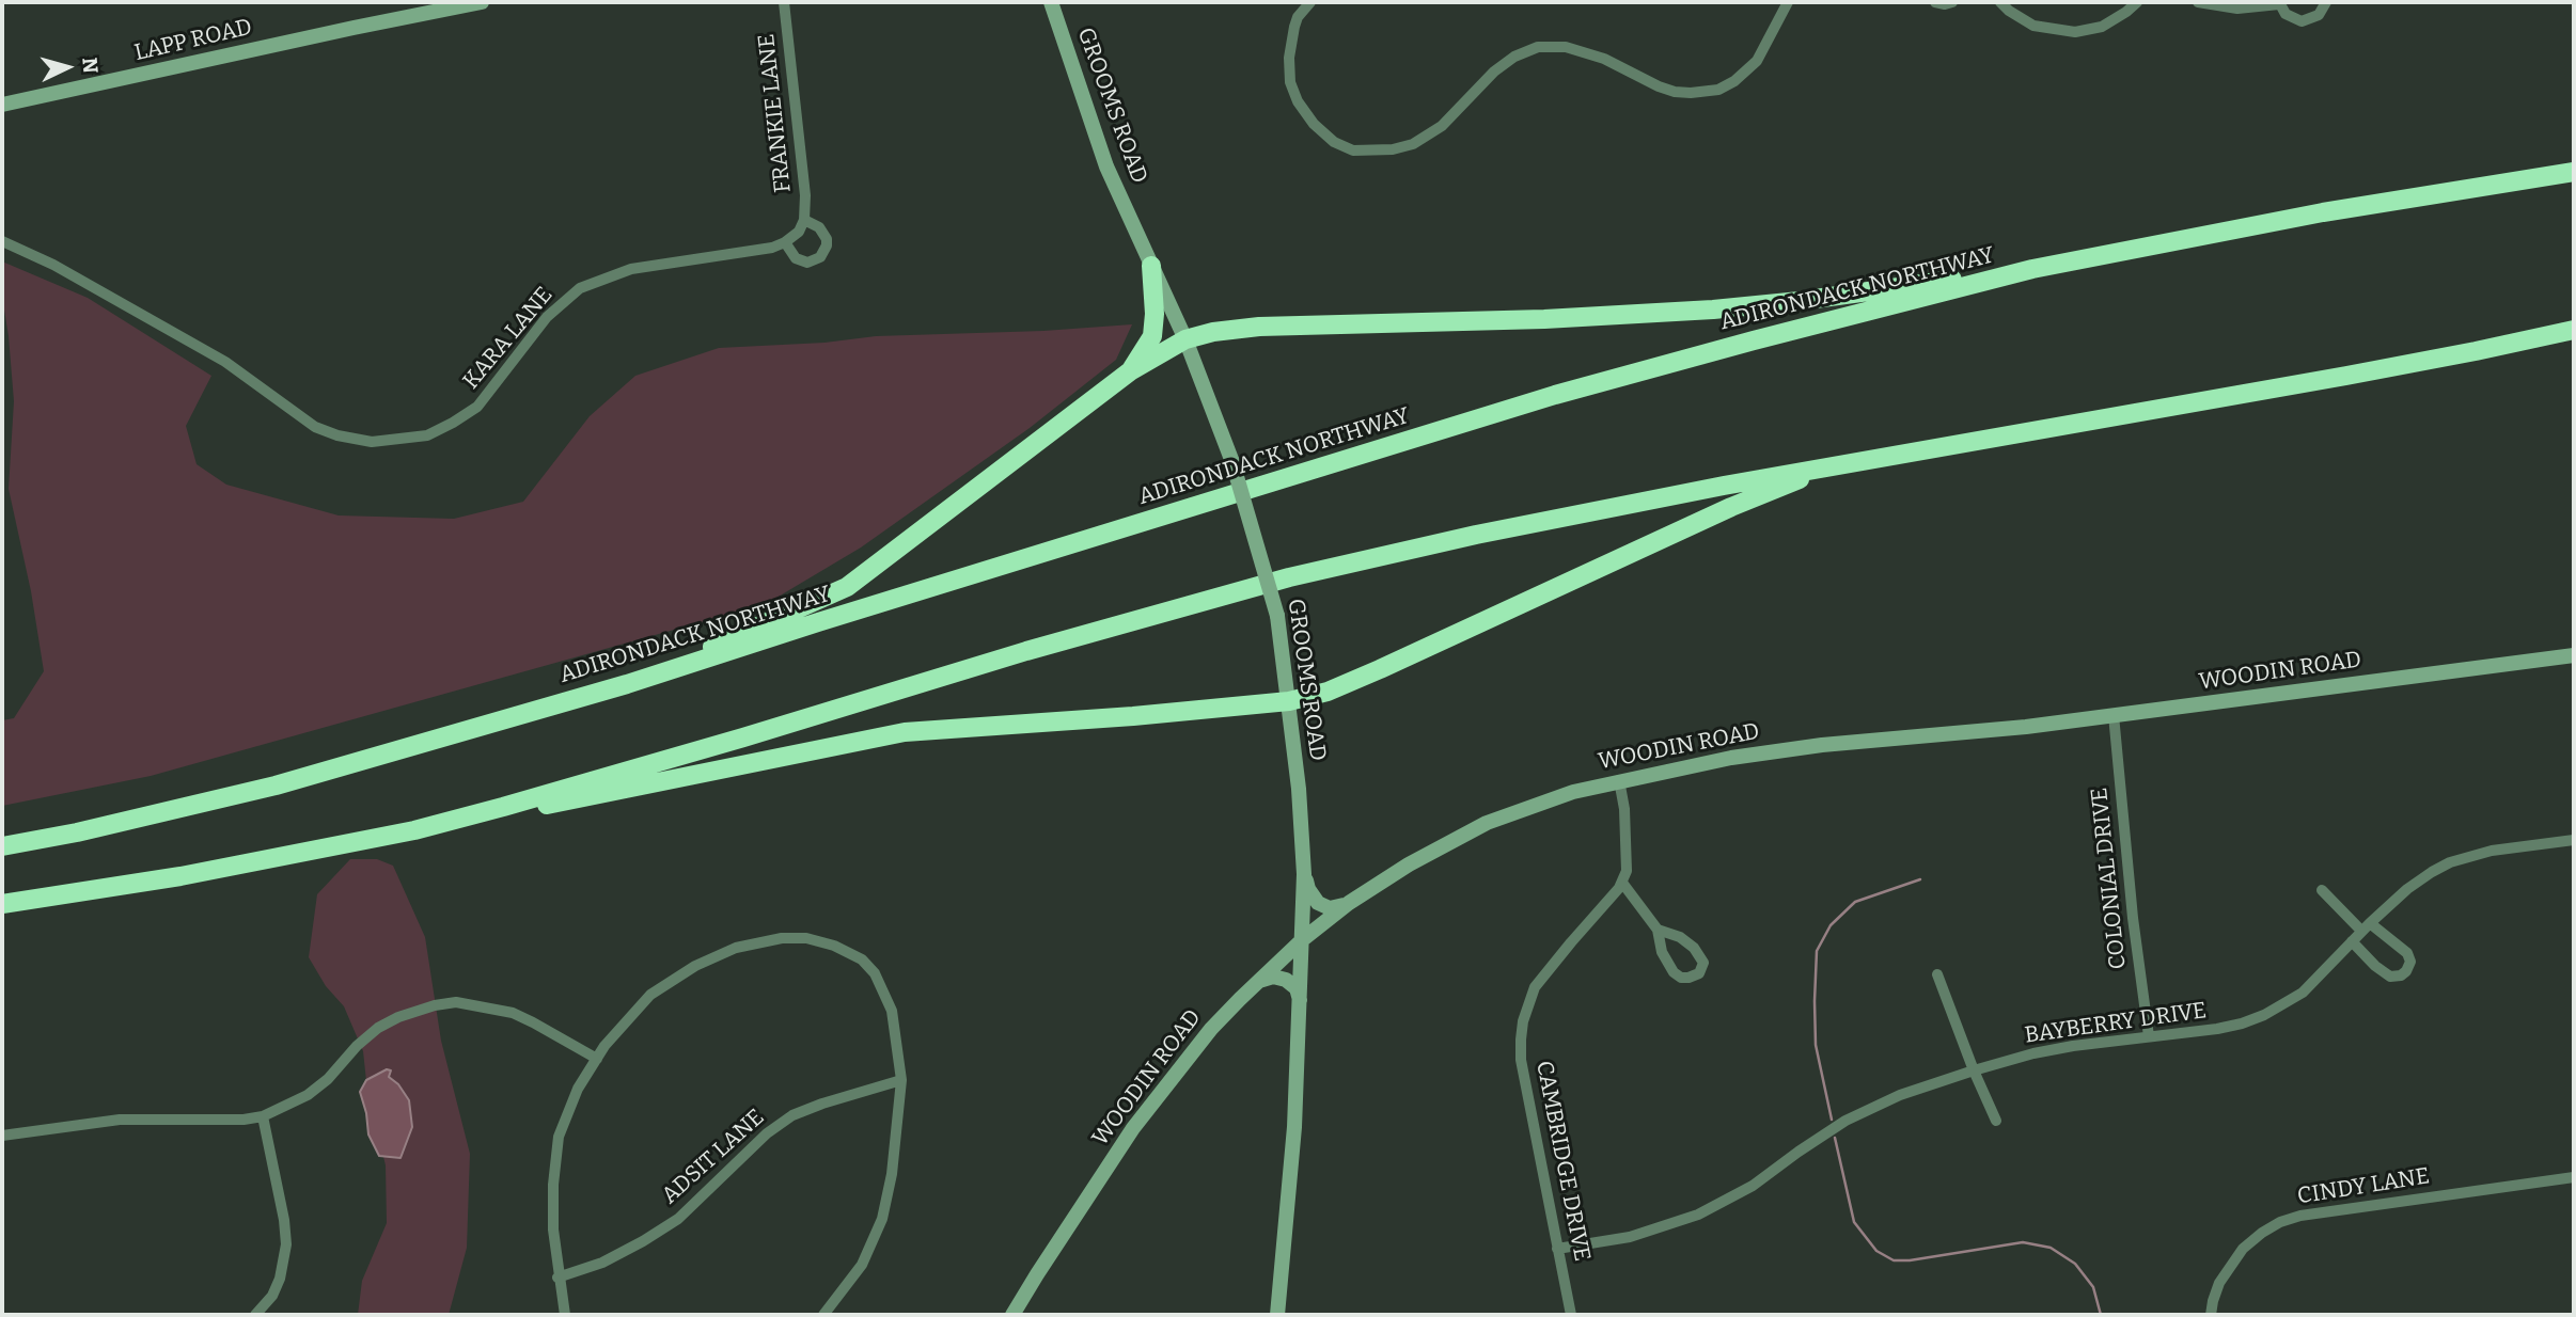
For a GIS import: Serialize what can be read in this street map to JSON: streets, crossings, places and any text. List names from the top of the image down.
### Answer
{
  "streets": {
    "highway": ["ADIRONDACK NORTHWAY"],
    "street": [
      "LAPP ROAD",
      "GROOMS ROAD",
      "FRANKIE LANE",
      "KARA LANE",
      "WOODIN ROAD",
      "COLONIAL DRIVE",
      "BAYBERRY DRIVE",
      "ADSIT LANE",
      "CAMBRIDGE DRIVE",
      "CINDY LANE"
    ]
  },
  "crossings": [
    ["GROOMS ROAD", "WOODIN ROAD"],
    ["FRANKIE LANE", "KARA LANE"],
    ["WOODIN ROAD", "COLONIAL DRIVE"],
    ["COLONIAL DRIVE", "BAYBERRY DRIVE"],
    ["BAYBERRY DRIVE", "CAMBRIDGE DRIVE"]
  ],
  "north": "right"
}
